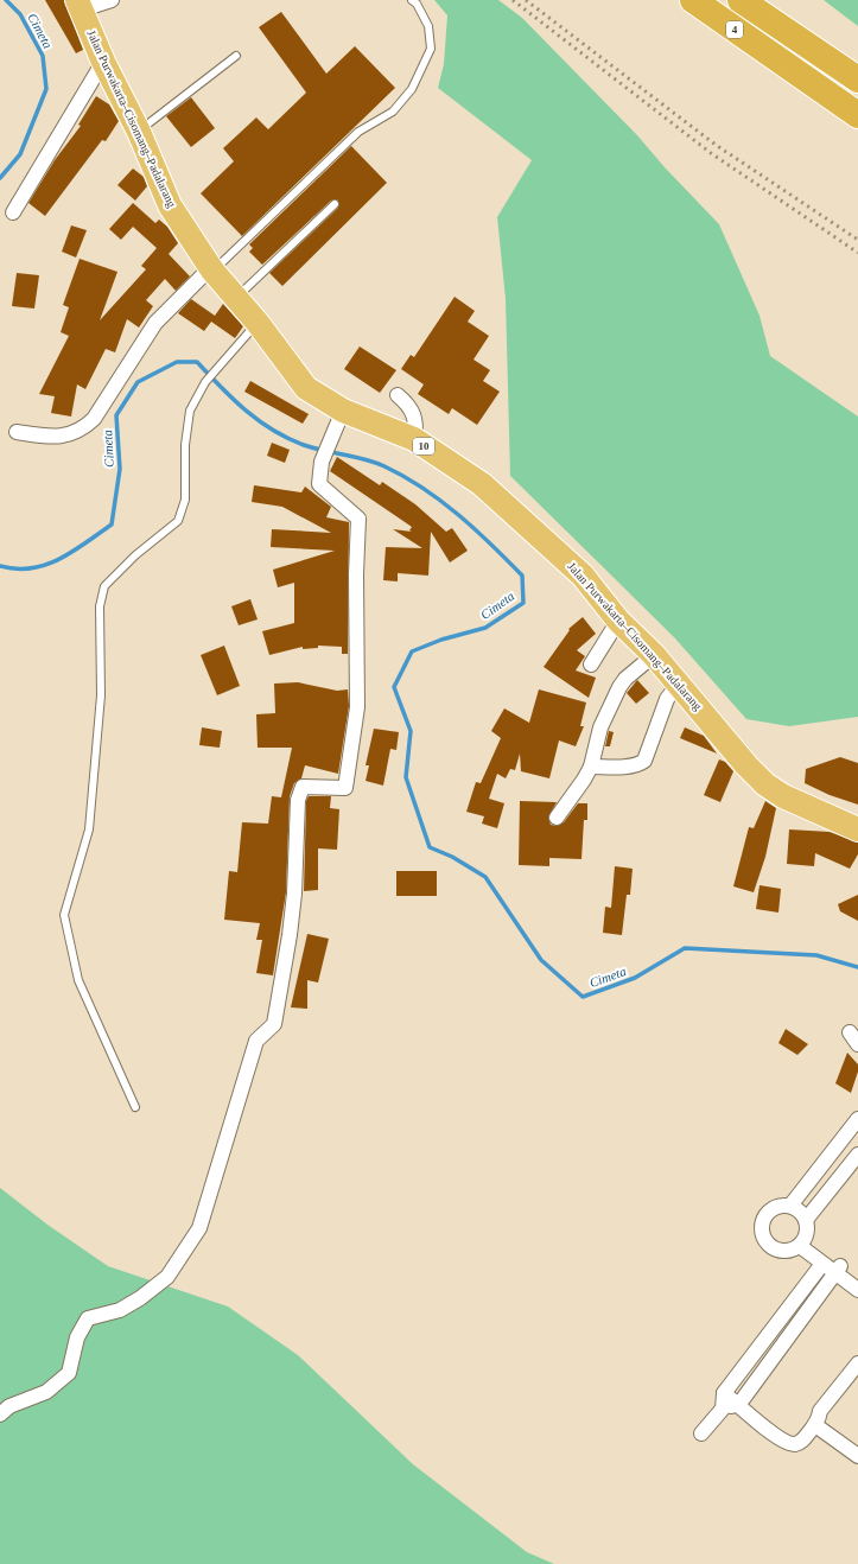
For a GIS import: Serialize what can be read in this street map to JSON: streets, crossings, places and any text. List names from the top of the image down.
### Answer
{
  "streets": {
    "highway": ["4", "Jalan Purwakarta–Cisomang–Padalarang", "10"]
  },
  "water": ["Cimeta"]
}
